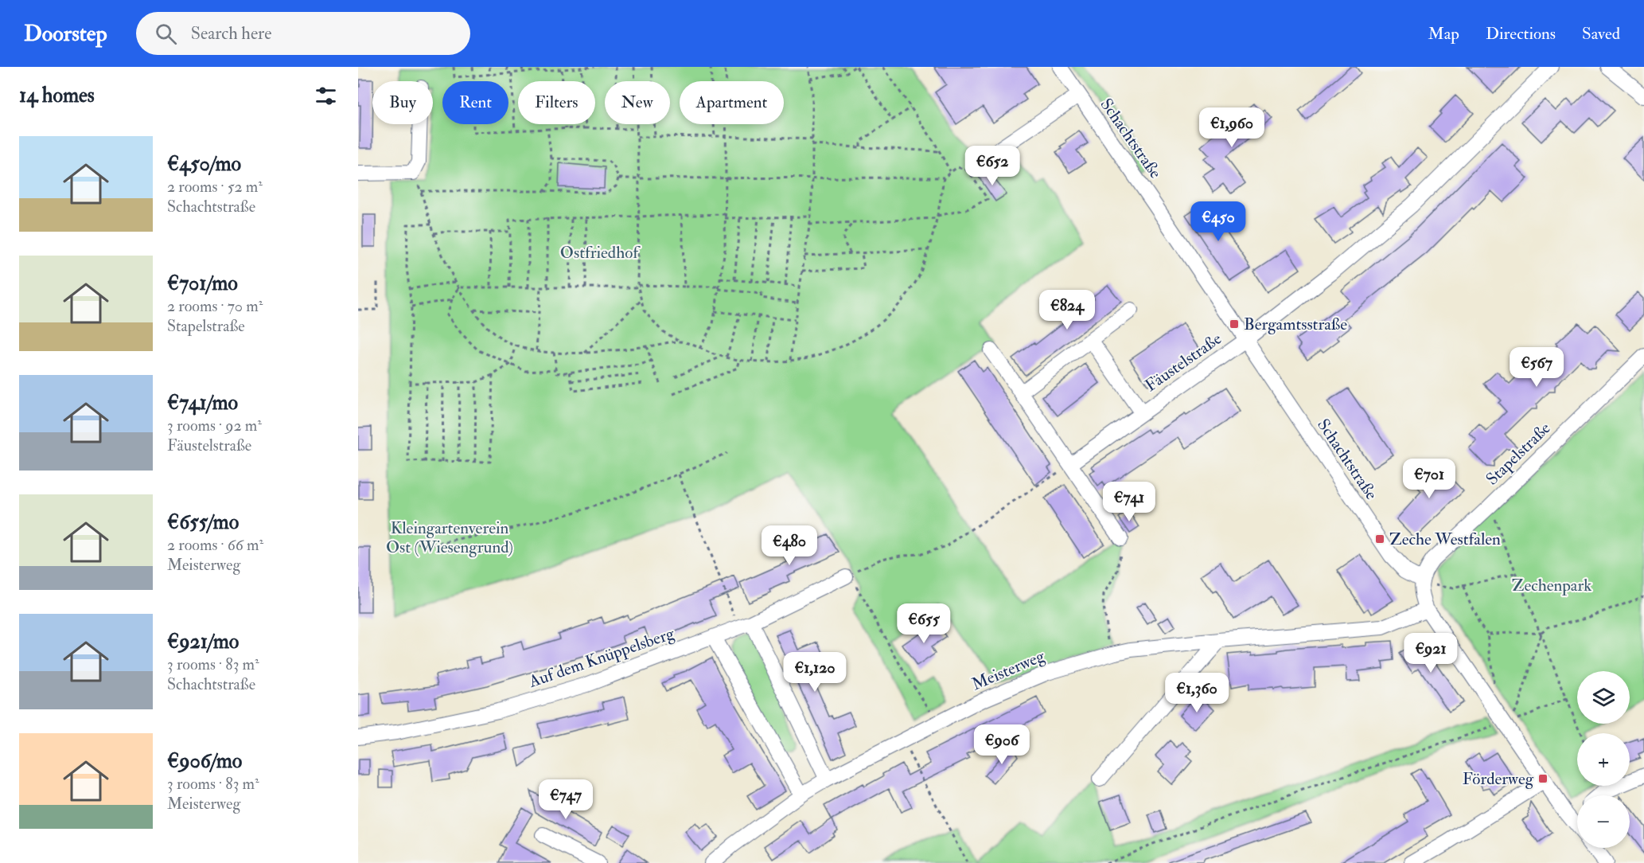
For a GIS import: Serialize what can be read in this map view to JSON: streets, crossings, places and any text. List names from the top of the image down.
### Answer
{
  "streets": {
    "street": [
      "Schachtstraße",
      "Fäustelstraße",
      "Stapelstraße",
      "Auf dem Knüppelsberg",
      "Meisterweg"
    ]
  },
  "crossings": [
    ["Schachtstraße", "Fäustelstraße"],
    ["Schachtstraße", "Stapelstraße"]
  ],
  "parks": ["Ostfriedhof", "Kleingartenverein Ost (Wiesengrund)", "Zechenpark"],
  "places": {
    "transit": ["Bergamtsstraße", "Zeche Westfalen", "Förderweg"]
  },
  "page": {
    "header": "Doorstep",
    "search": "Search here",
    "nav": ["Map", "Directions", "Saved"],
    "heading": "14 homes",
    "chip": [
      "Buy",
      "Rent",
      "Filters",
      "New",
      "Apartment"
    ],
    "price": [
      "€1,960",
      "€652",
      "€450",
      "€824",
      "€567",
      "€701",
      "€741",
      "€480",
      "€655",
      "€921",
      "€1,120",
      "€1,360",
      "€906",
      "€747"
    ],
    "list": [
      {
        "name": "€450/mo",
        "note": "2 rooms · 52 m² · Schachtstraße"
      },
      {
        "name": "€701/mo",
        "note": "2 rooms · 70 m² · Stapelstraße"
      },
      {
        "name": "€741/mo",
        "note": "3 rooms · 92 m² · Fäustelstraße"
      },
      {
        "name": "€655/mo",
        "note": "2 rooms · 66 m² · Meisterweg"
      },
      {
        "name": "€921/mo",
        "note": "3 rooms · 83 m² · Schachtstraße"
      },
      {
        "name": "€906/mo",
        "note": "3 rooms · 83 m² · Meisterweg"
      }
    ],
    "map_buttons": ["+", "−"]
  }
}
